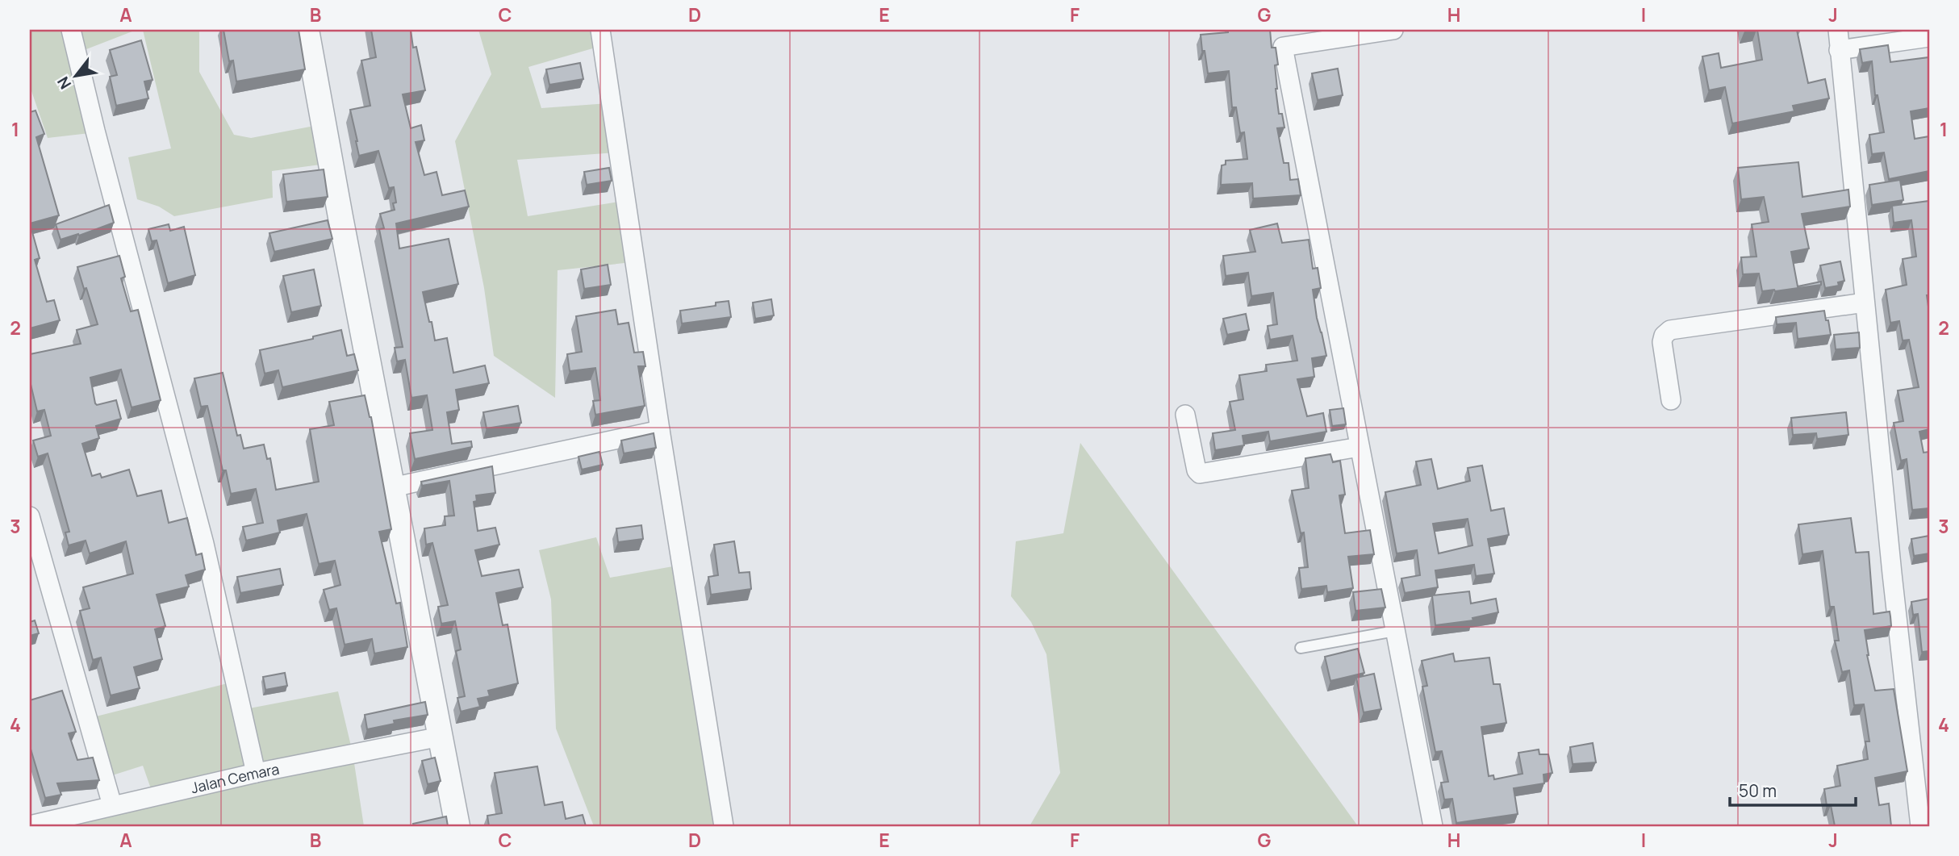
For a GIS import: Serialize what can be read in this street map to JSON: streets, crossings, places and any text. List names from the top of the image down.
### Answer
{
  "streets": {
    "street": ["Jalan Cemara"]
  },
  "scale_bar": "50 m",
  "north": "bottom left",
  "grid": {
    "columns": [
      "A",
      "B",
      "C",
      "D",
      "E",
      "F",
      "G",
      "H",
      "I",
      "J"
    ],
    "rows": [
      "1",
      "2",
      "3",
      "4"
    ]
  }
}
